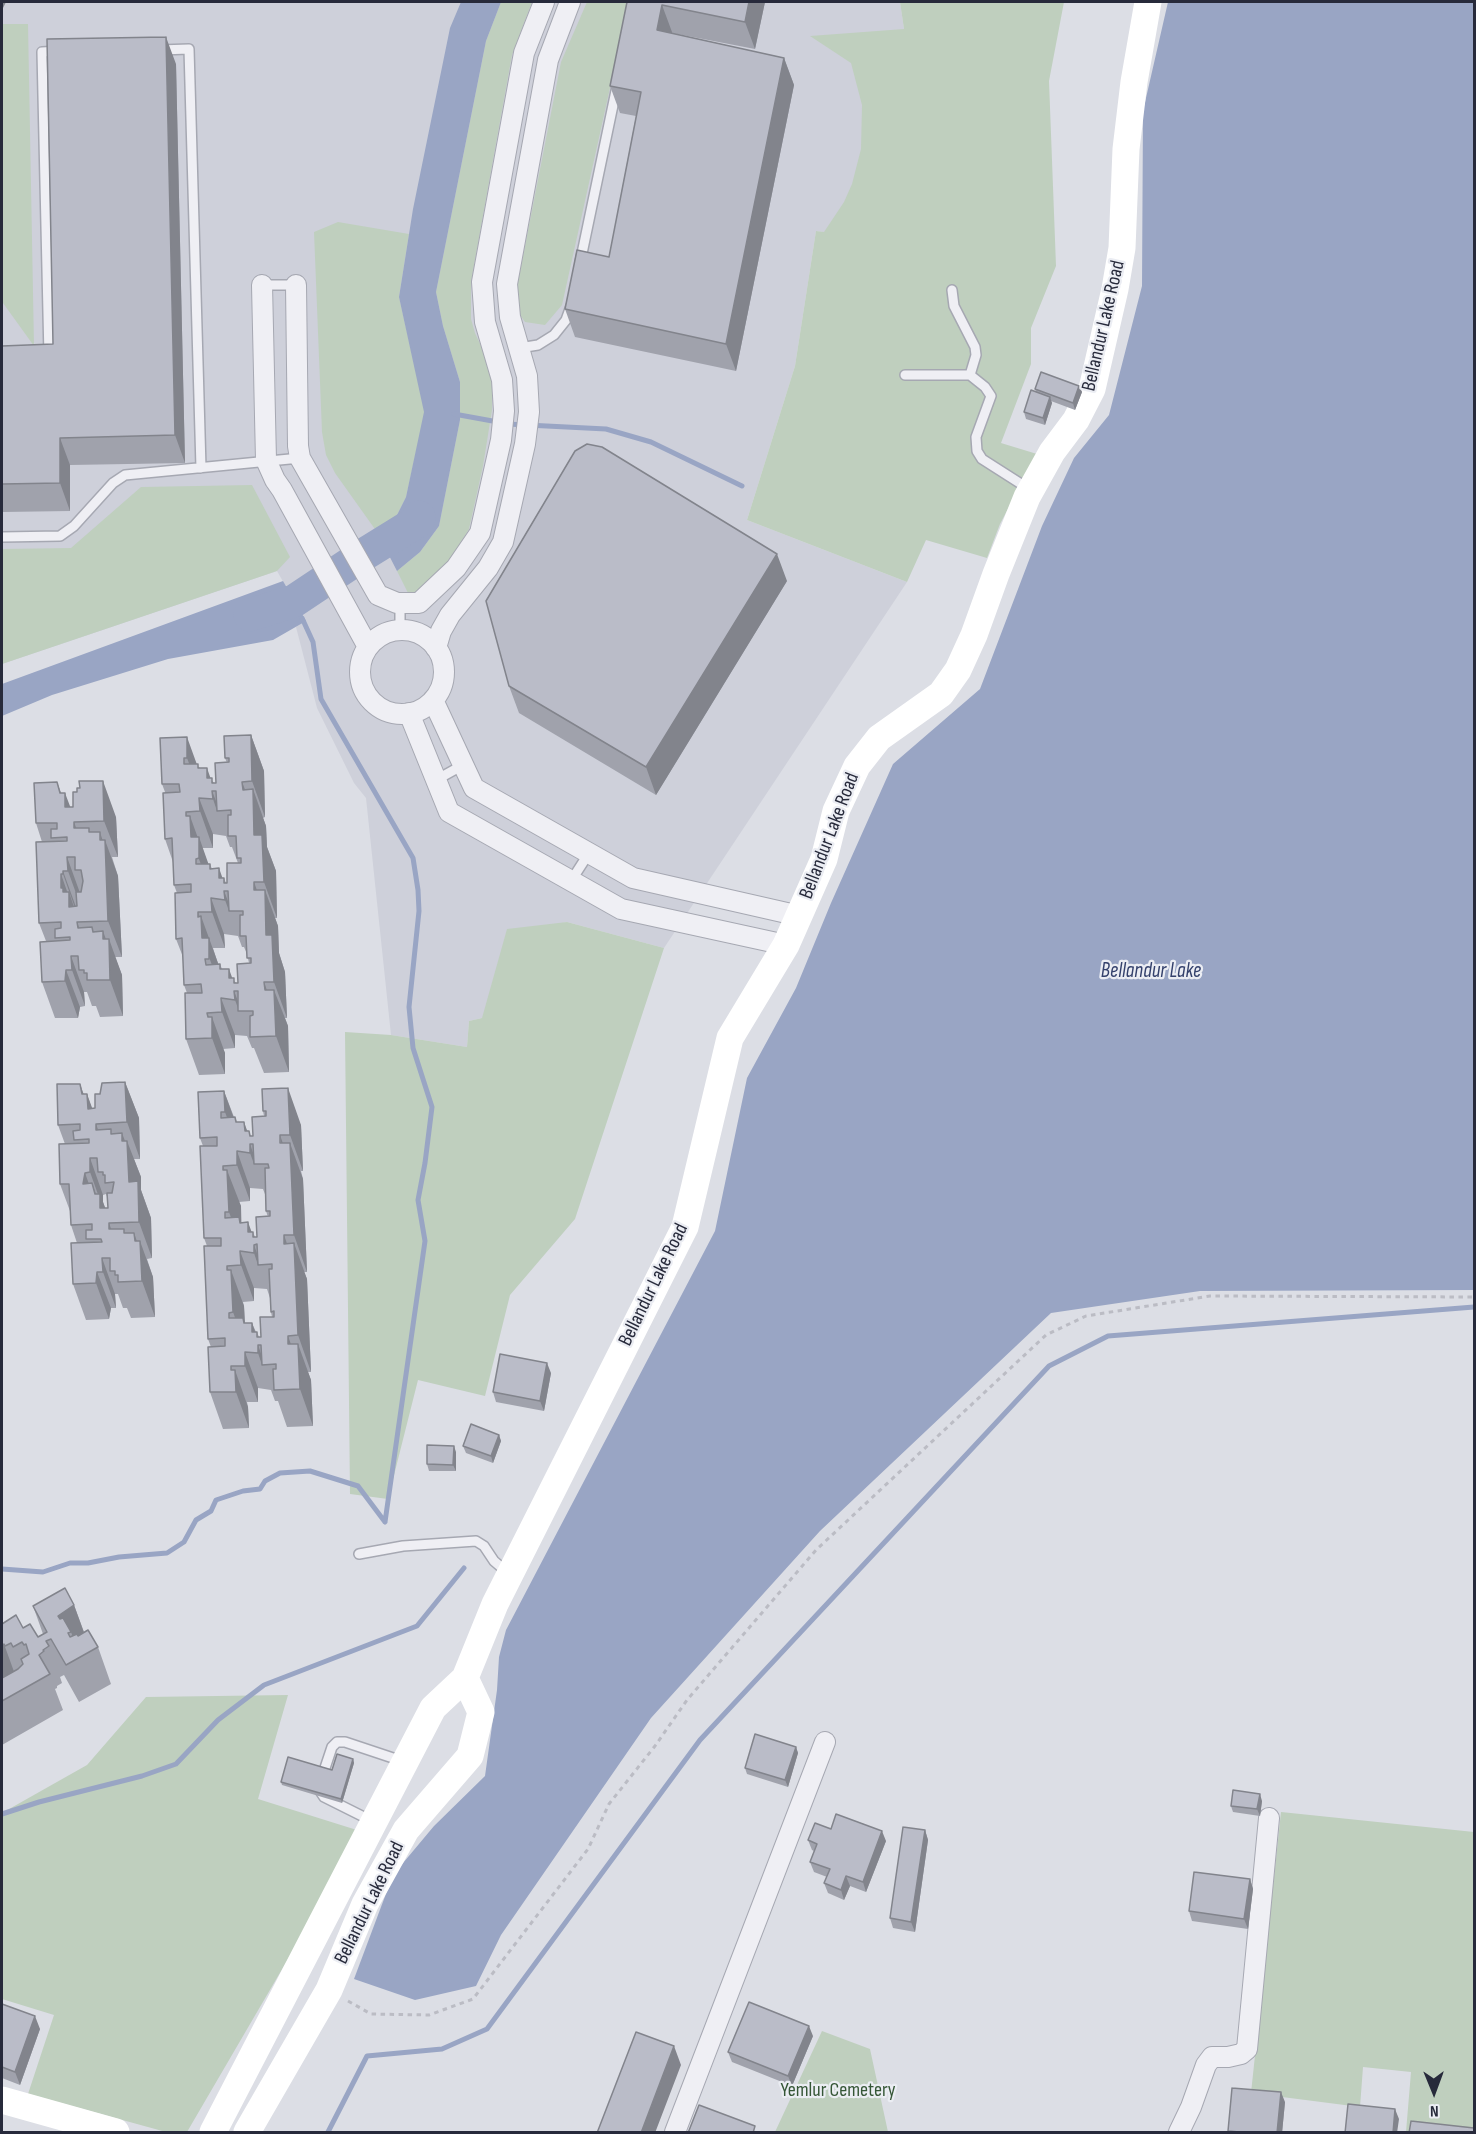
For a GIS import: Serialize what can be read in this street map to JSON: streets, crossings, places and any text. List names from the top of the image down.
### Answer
{
  "streets": {
    "street": ["Bellandur Lake Road"]
  },
  "water": ["Bellandur Lake"],
  "parks": ["Yemlur Cemetery"],
  "north": "bottom"
}
